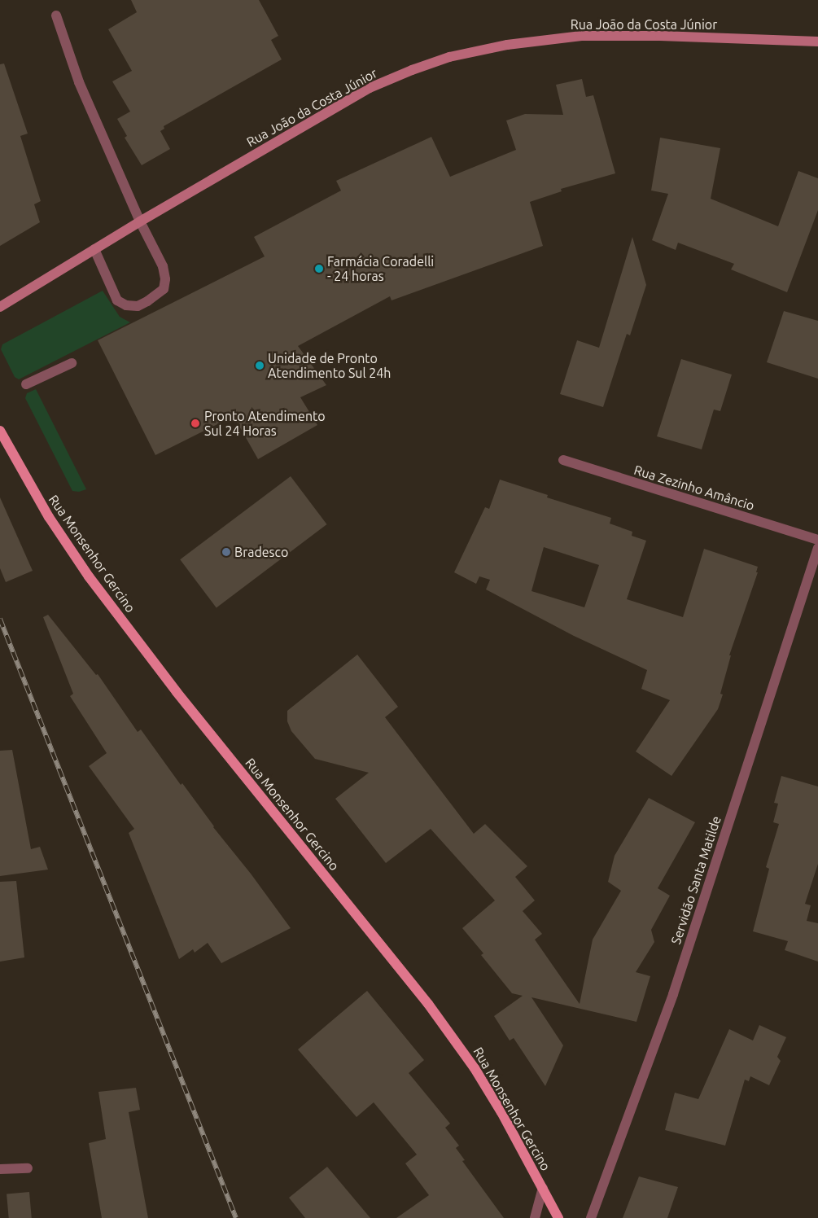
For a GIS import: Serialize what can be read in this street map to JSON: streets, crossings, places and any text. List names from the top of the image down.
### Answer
{
  "streets": {
    "main road": ["Rua João da Costa Júnior", "Rua Monsenhor Gercino"],
    "street": ["Rua Zezinho Amâncio", "Servidão Santa Matilde"]
  },
  "places": [
    "Farmácia Coradelli - 24 horas",
    "Unidade de Pronto Atendimento Sul 24h",
    "Pronto Atendimento Sul 24 Horas",
    "Bradesco"
  ]
}
